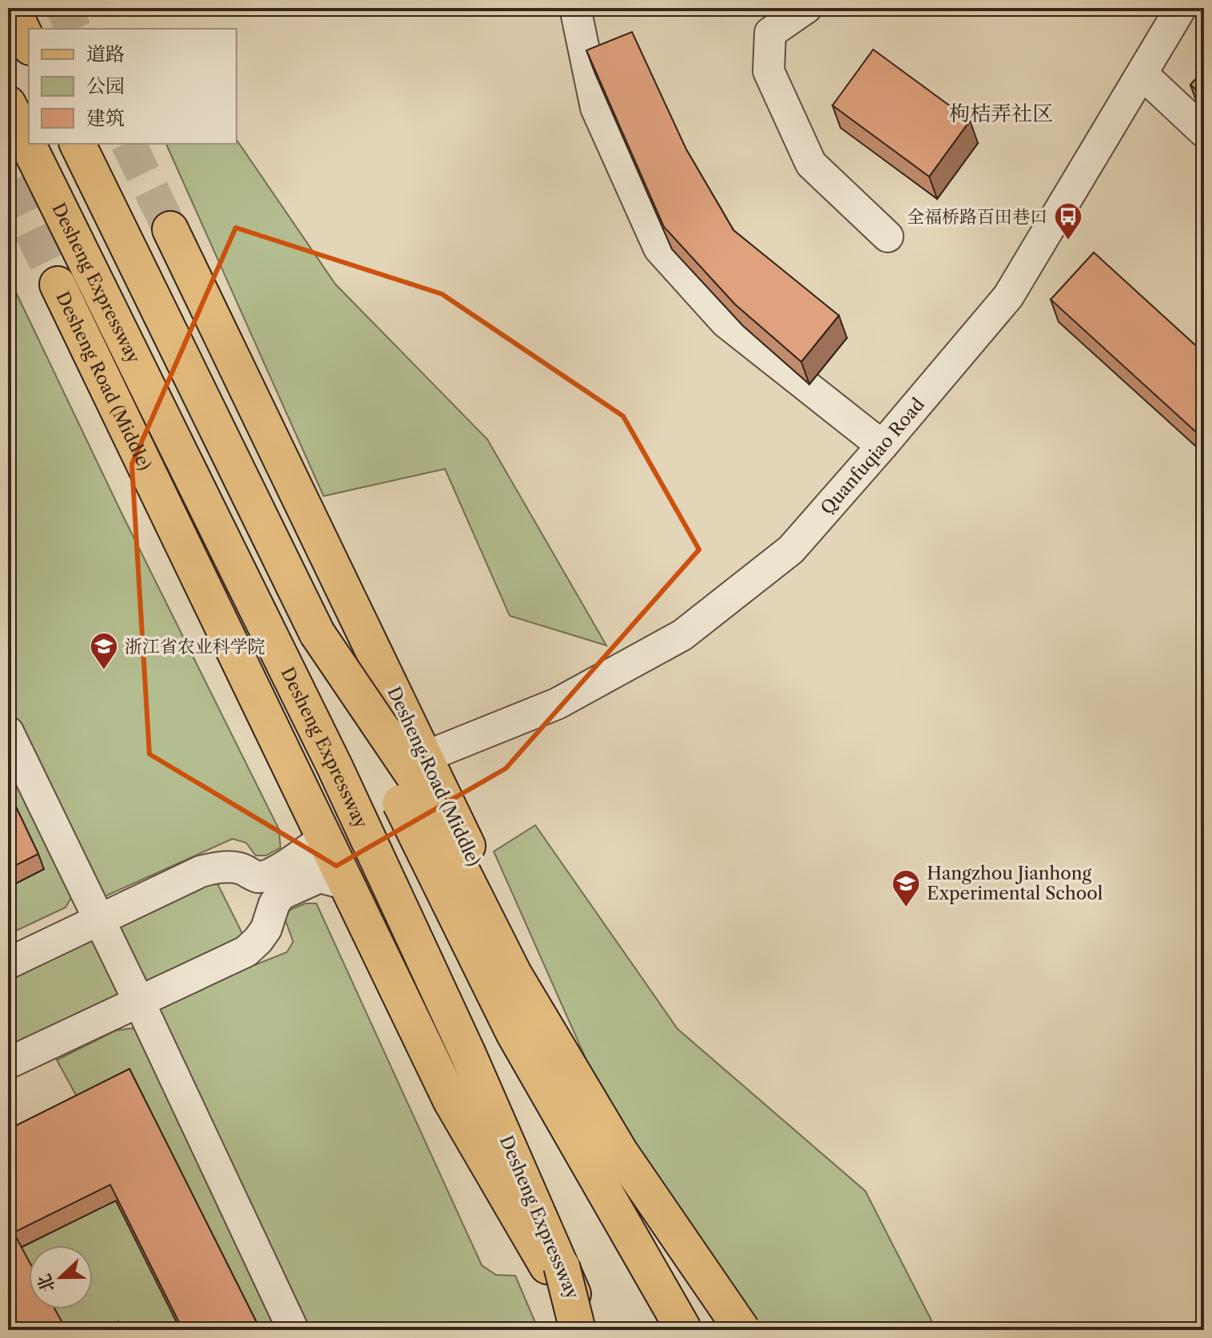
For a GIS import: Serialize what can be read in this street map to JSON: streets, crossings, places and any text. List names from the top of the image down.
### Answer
{
  "streets": {
    "main road": ["Desheng Expressway", "Desheng Road (Middle)"],
    "street": ["Quanfuqiao Road"]
  },
  "crossings": [
    ["Desheng Expressway", "Desheng Road (Middle)"],
    ["Desheng Road (Middle)", "Quanfuqiao Road"]
  ],
  "districts": ["枸桔弄社区"],
  "places": {
    "bus stop": ["全福桥路百田巷口"],
    "school or university": ["浙江省农业科学院", "Hangzhou Jianhong Experimental School"]
  },
  "legend": ["道路", "公园", "建筑"],
  "north": "left"
}
